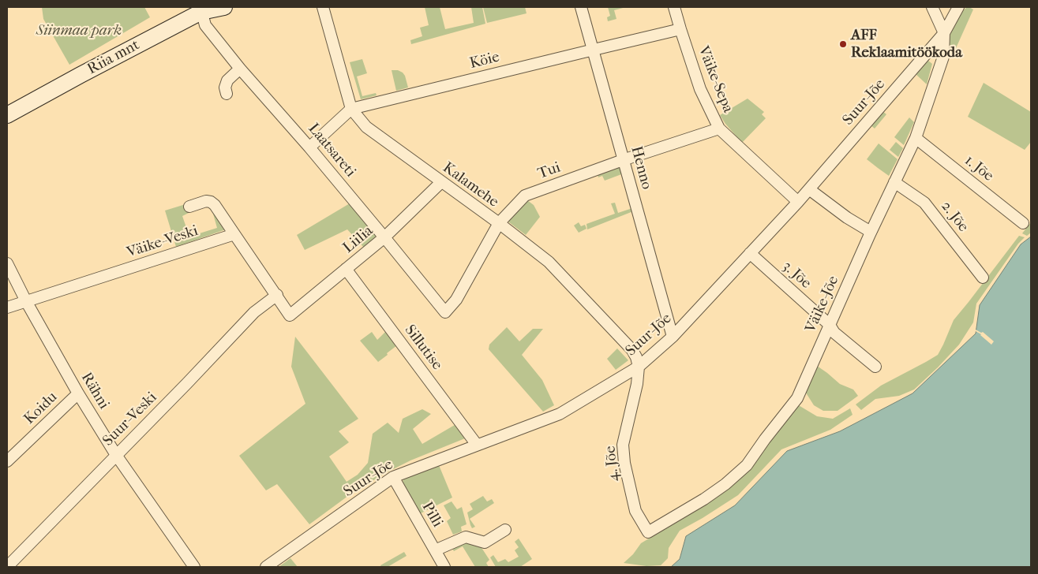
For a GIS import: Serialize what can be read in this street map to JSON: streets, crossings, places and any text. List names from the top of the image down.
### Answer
{
  "streets": {
    "main road": ["Riia mnt"],
    "street": [
      "Köie",
      "Väike-Sepa",
      "Suur-Jõe",
      "Laatsareti",
      "Henno",
      "1. Jõe",
      "Tui",
      "Kalamehe",
      "2. Jõe",
      "Liilia",
      "Väike-Veski",
      "3. Jõe",
      "Väike-Jõe",
      "Sillutise",
      "Rähni",
      "Koidu",
      "Suur-Veski",
      "4. Jõe",
      "Pilli"
    ]
  },
  "crossings": [
    ["Riia mnt", "Laatsareti"],
    ["Köie", "Väike-Sepa"],
    ["Köie", "Laatsareti"],
    ["Köie", "Henno"],
    ["Köie", "Kalamehe"],
    ["Väike-Sepa", "Suur-Jõe"],
    ["Väike-Sepa", "Tui"],
    ["Suur-Jõe", "Henno"],
    ["Suur-Jõe", "Kalamehe"],
    ["Suur-Jõe", "3. Jõe"],
    ["Suur-Jõe", "Väike-Jõe"],
    ["Suur-Jõe", "Sillutise"],
    ["Suur-Jõe", "4. Jõe"],
    ["Suur-Jõe", "Pilli"],
    ["Laatsareti", "Tui"],
    ["Laatsareti", "Liilia"],
    ["Henno", "Tui"],
    ["1. Jõe", "Väike-Jõe"],
    ["Tui", "Kalamehe"],
    ["Kalamehe", "Liilia"],
    ["Kalamehe", "4. Jõe"],
    ["2. Jõe", "Väike-Jõe"],
    ["Liilia", "Sillutise"],
    ["Liilia", "Suur-Veski"],
    ["Väike-Veski", "Rähni"],
    ["3. Jõe", "Väike-Jõe"],
    ["Väike-Jõe", "4. Jõe"],
    ["Rähni", "Koidu"],
    ["Rähni", "Suur-Veski"]
  ],
  "parks": ["Siinmaa park"],
  "places": ["AFF Reklaamitöökoda"]
}
